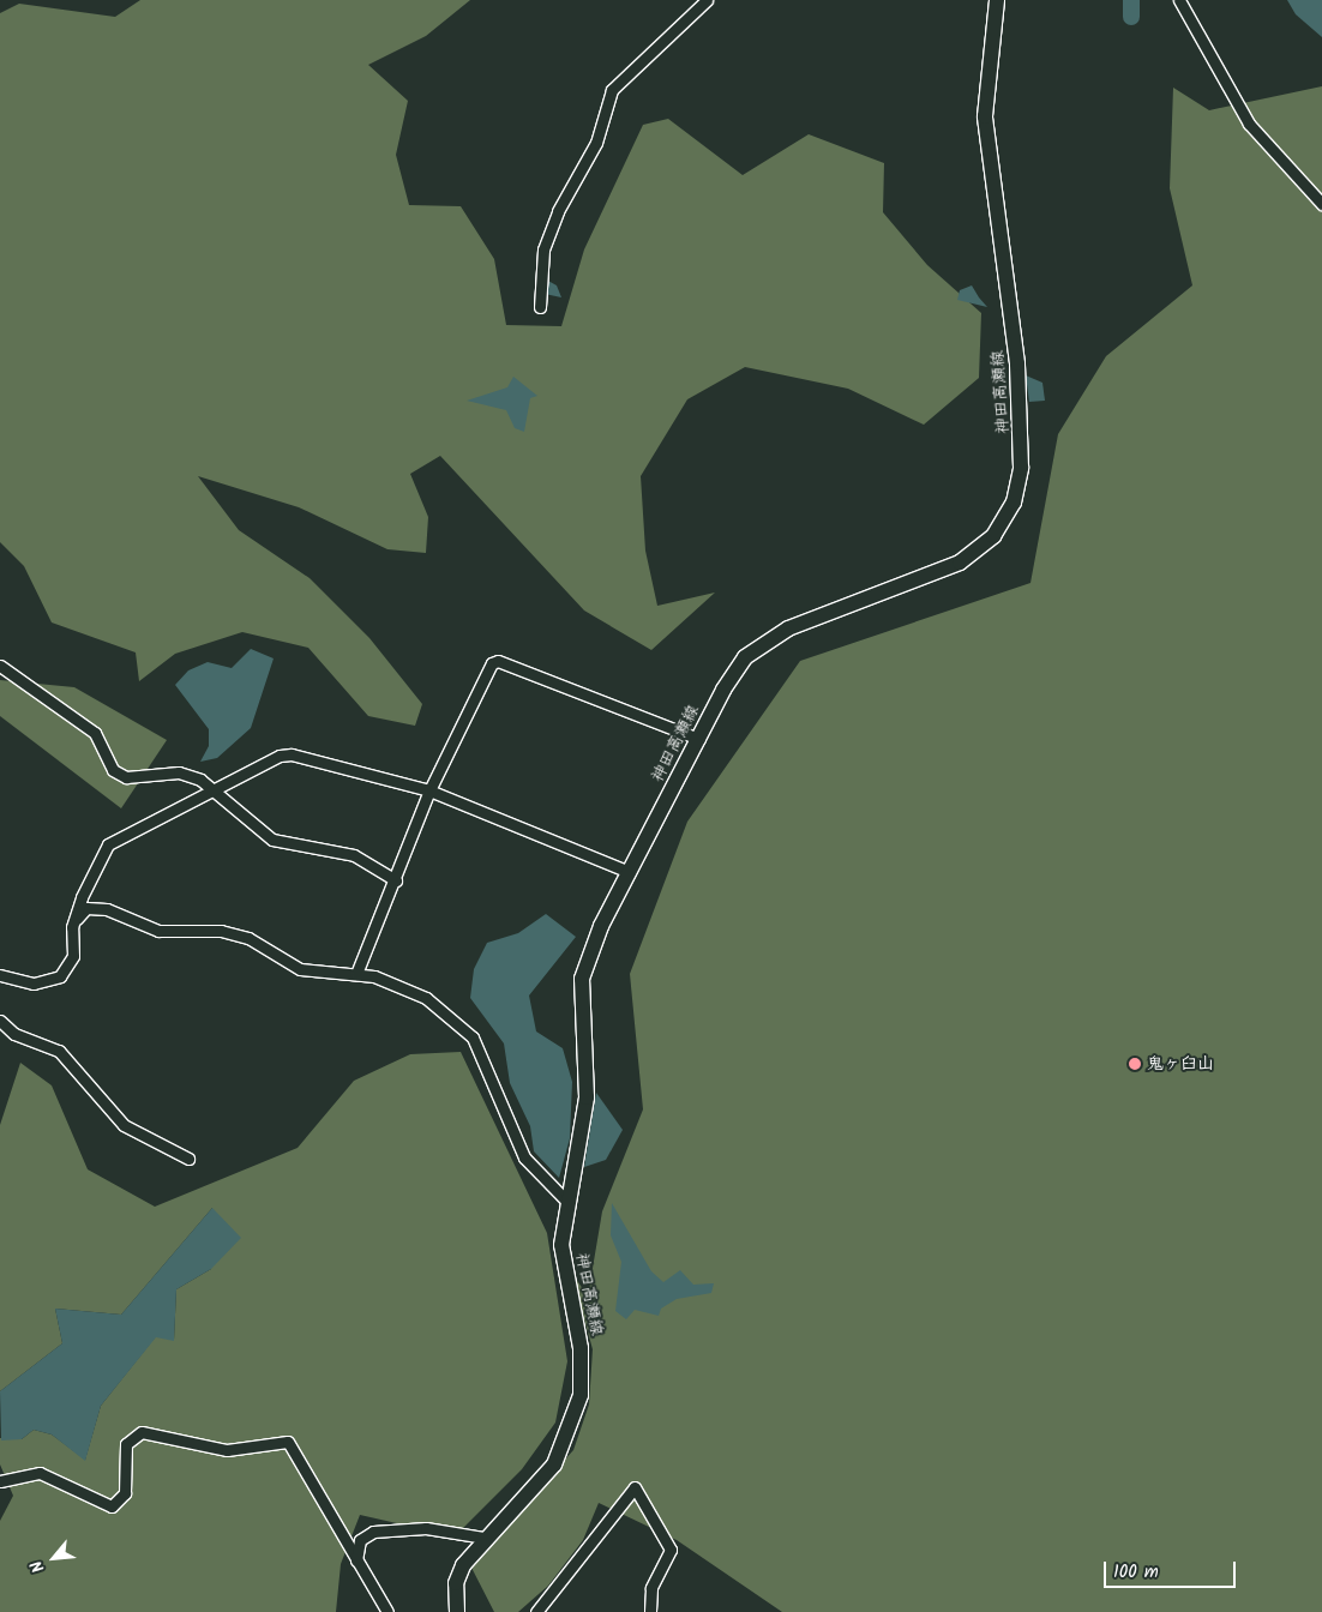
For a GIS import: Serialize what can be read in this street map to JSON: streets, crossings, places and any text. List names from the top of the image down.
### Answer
{
  "streets": {
    "main road": ["神田高瀬線"]
  },
  "places": ["鬼ヶ臼山"],
  "scale_bar": "100 m",
  "north": "bottom left"
}
